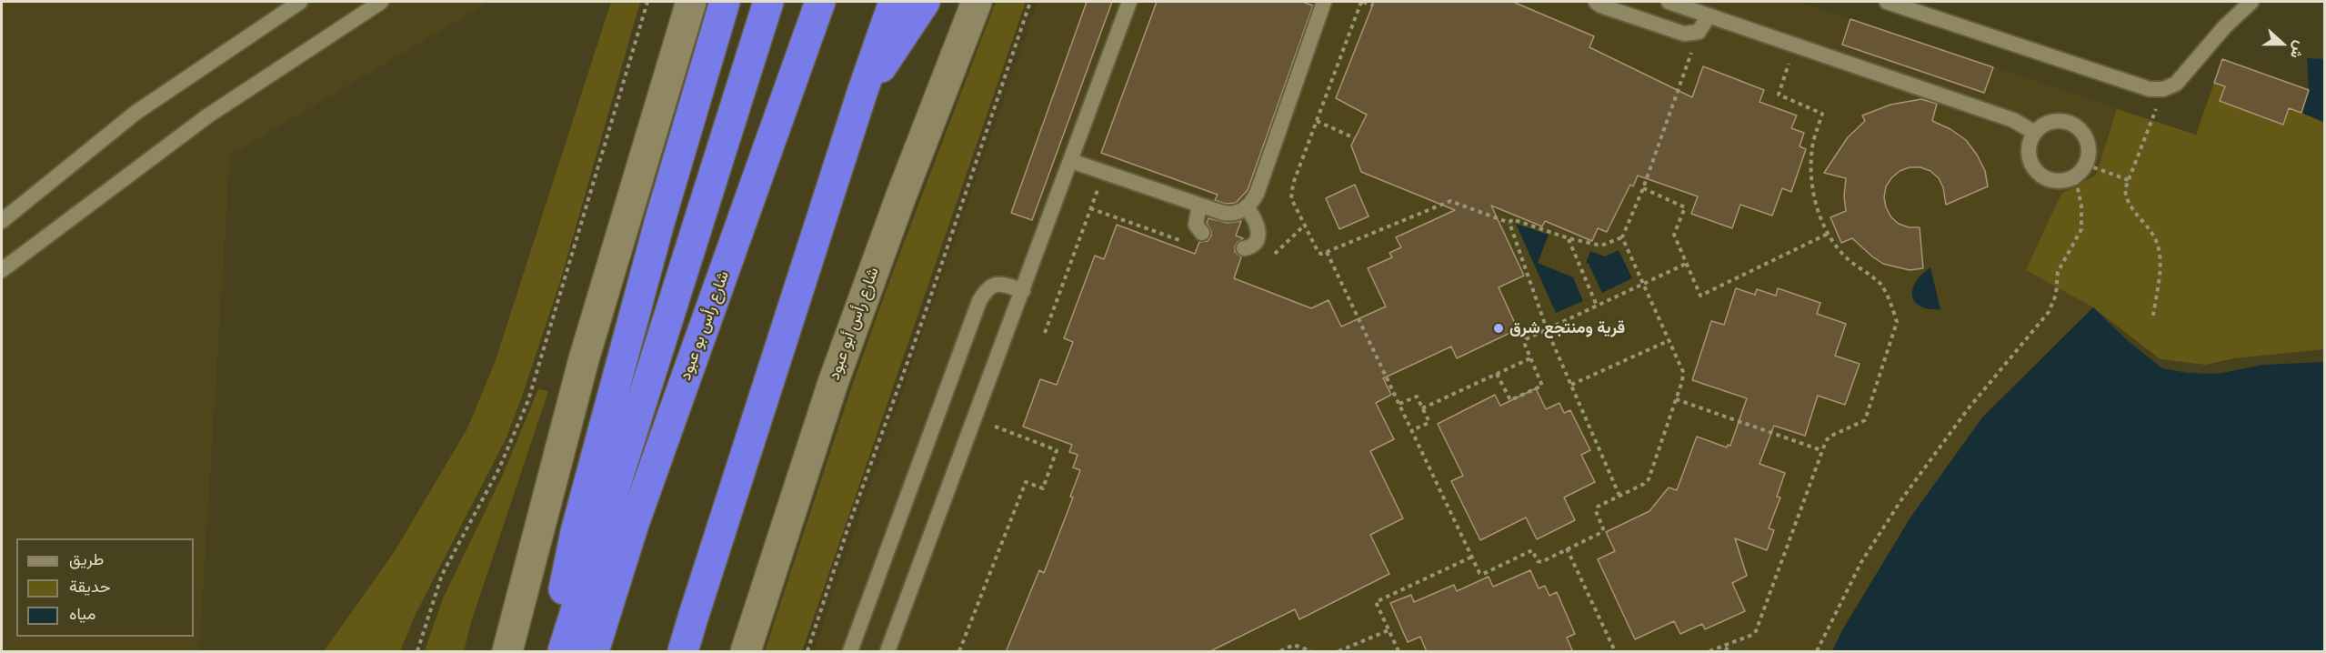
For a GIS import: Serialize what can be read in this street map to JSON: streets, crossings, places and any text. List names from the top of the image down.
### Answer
{
  "streets": {
    "highway": ["شارع رأس بو عبود"],
    "street": ["شارع رأس أبو عبود"]
  },
  "places": ["قرية ومنتجع شرق"],
  "legend": ["طريق", "حديقة", "مياه"],
  "north": "right"
}
